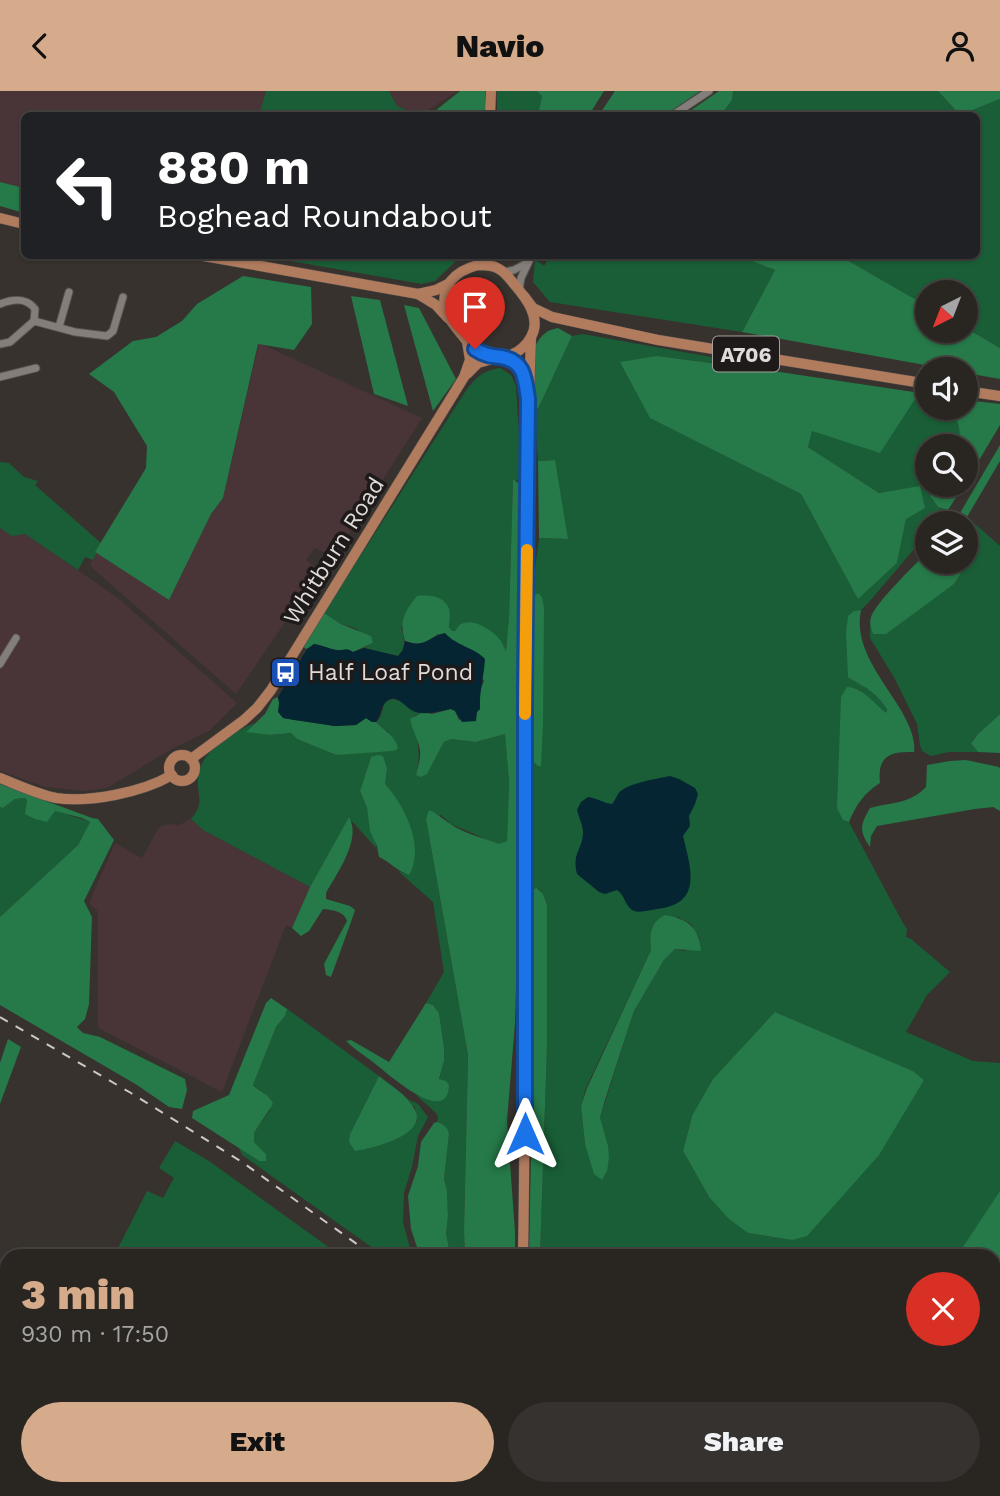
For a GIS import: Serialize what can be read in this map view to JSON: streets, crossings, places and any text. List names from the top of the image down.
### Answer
{
  "streets": {
    "main road": ["A706", "Whitburn Road"]
  },
  "crossings": [
    ["A706", "Whitburn Road"]
  ],
  "places": {
    "bus stop": ["Half Loaf Pond"]
  },
  "north": "bottom left",
  "page": {
    "header": "Navio",
    "turn": ["880 m", "Boghead Roundabout"],
    "heading": ["3 min", "930 m · 17:50"],
    "buttons": ["Exit", "Share"]
  }
}
